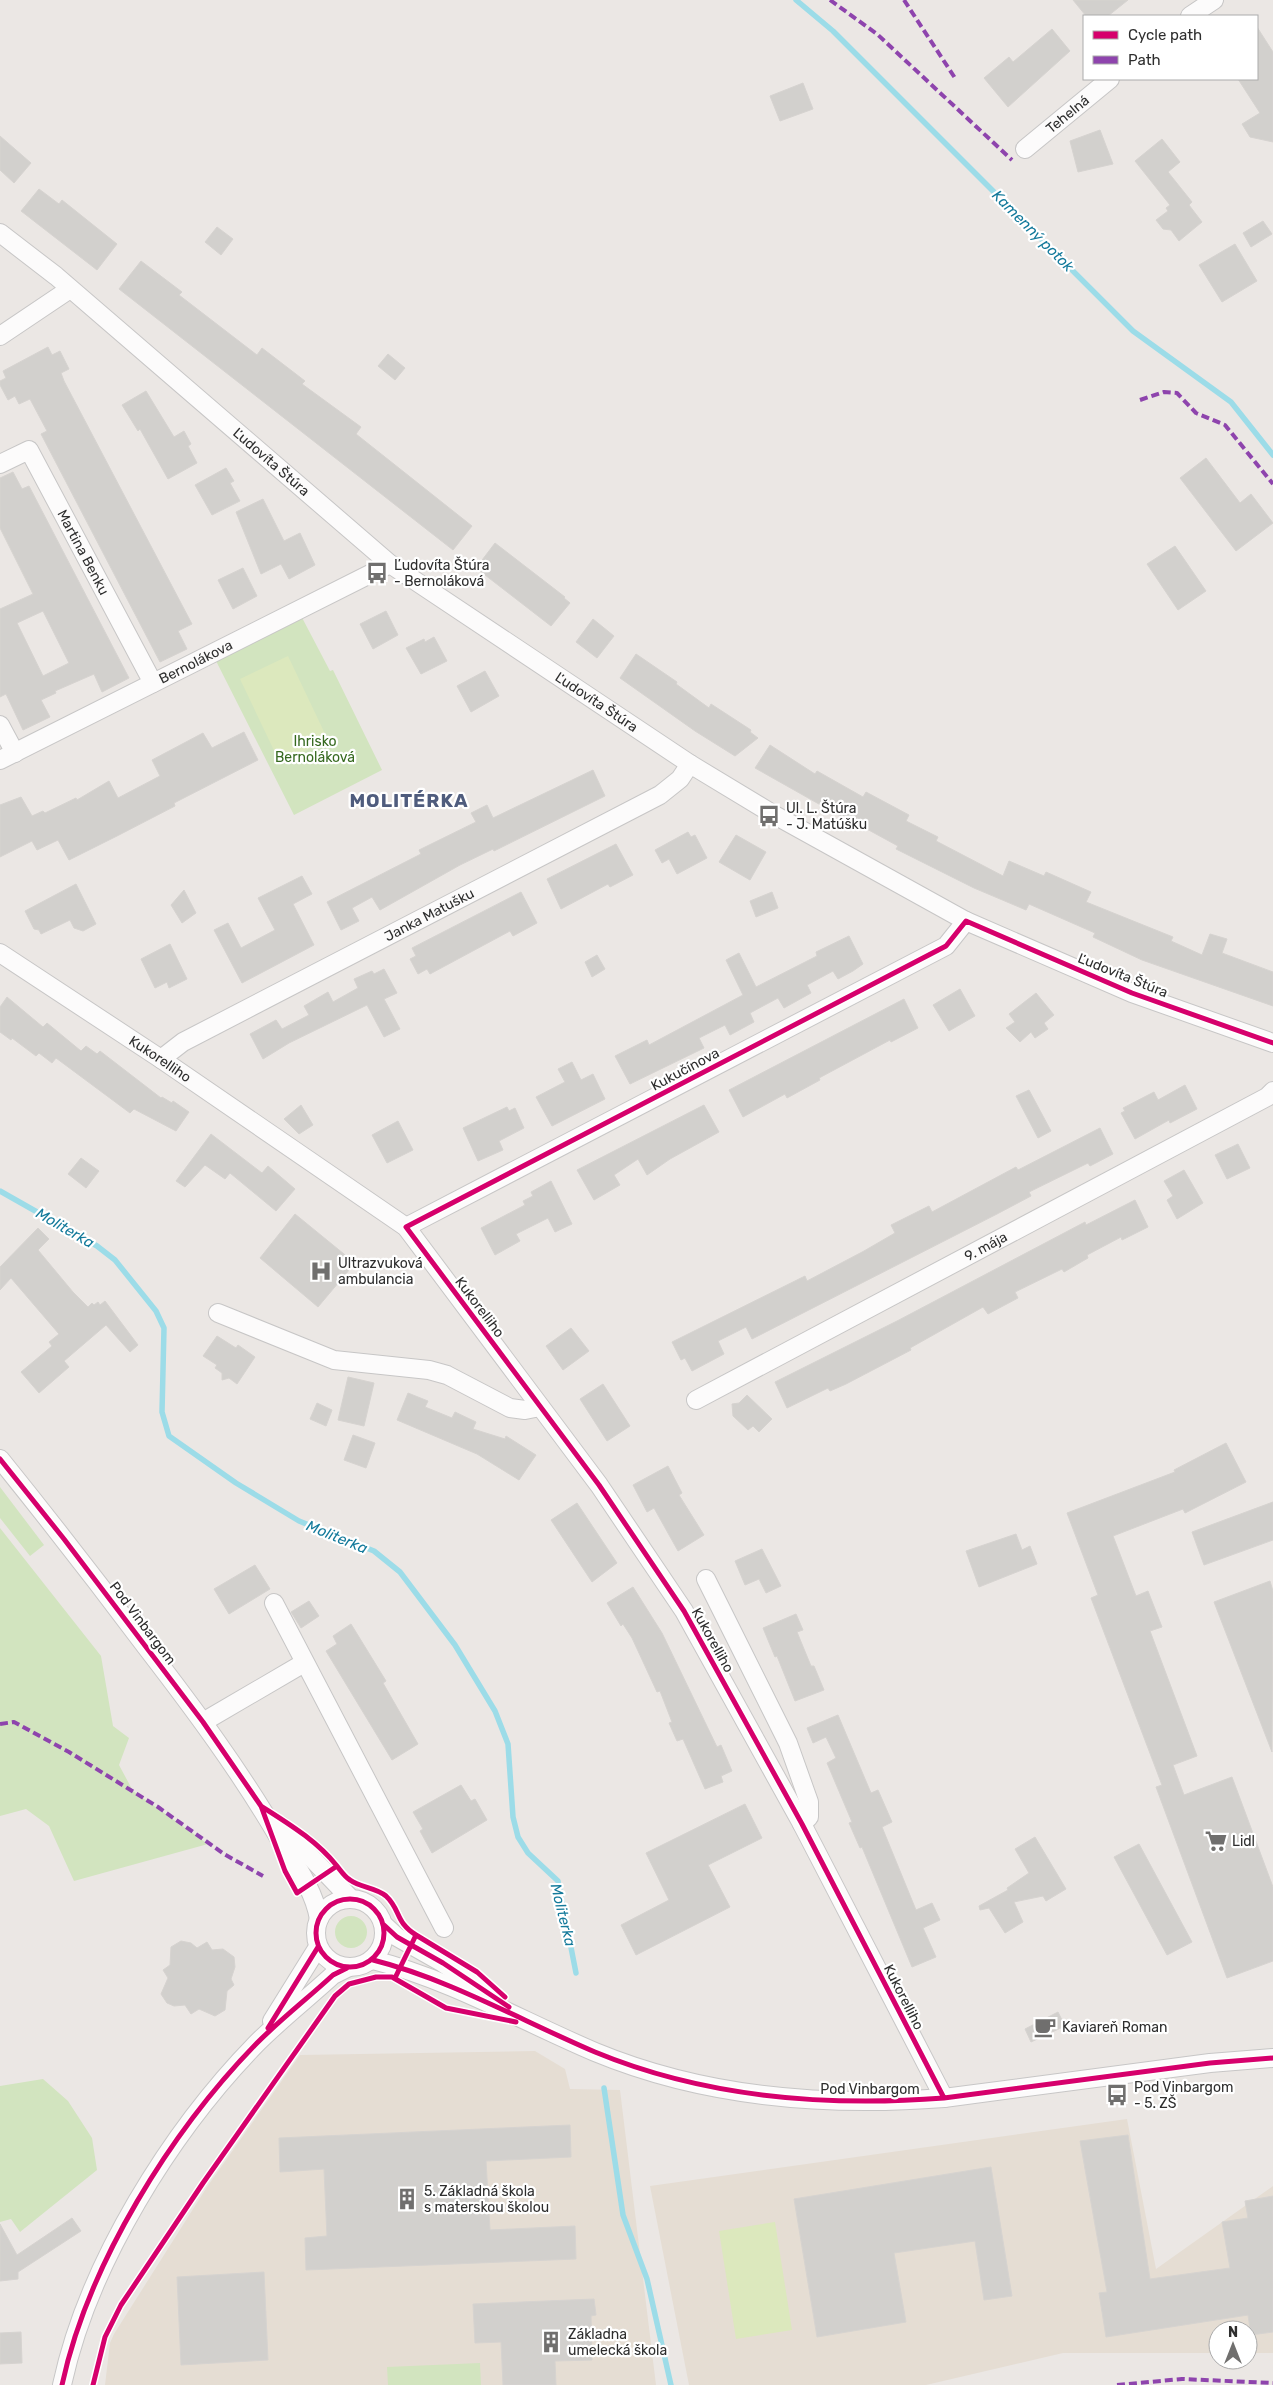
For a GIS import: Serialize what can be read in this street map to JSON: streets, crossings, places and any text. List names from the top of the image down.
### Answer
{
  "streets": {
    "street": [
      "Tehelná",
      "Ľudovíta Štúra",
      "Martina Benku",
      "Bernolákova",
      "Janka Matušku",
      "Kukorelliho",
      "Kukučínova",
      "9. mája",
      "Pod Vinbargom"
    ]
  },
  "crossings": [
    ["Ľudovíta Štúra", "Bernolákova"],
    ["Ľudovíta Štúra", "Janka Matušku"],
    ["Ľudovíta Štúra", "Kukučínova"],
    ["Martina Benku", "Bernolákova"],
    ["Janka Matušku", "Kukorelliho"],
    ["Kukorelliho", "Kukučínova"],
    ["Kukorelliho", "Pod Vinbargom"]
  ],
  "districts": ["MOLITÉRKA"],
  "water": ["Kamenný potok", "Moliterka"],
  "parks": ["Ihrisko Bernoláková"],
  "places": {
    "bus stop": ["Ľudovíta Štúra - Bernoláková", "Ul. L. Štúra - J. Matúšku", "Pod Vinbargom - 5. ZŠ"],
    "hospital": ["Ultrazvuková ambulancia"],
    "supermarket": ["Lidl"],
    "cafe": ["Kaviareň Roman"],
    "building": ["5. Základná škola s materskou školou", "Základna umelecká škola"]
  },
  "legend": ["Cycle path", "Path"],
  "north": "top"
}
